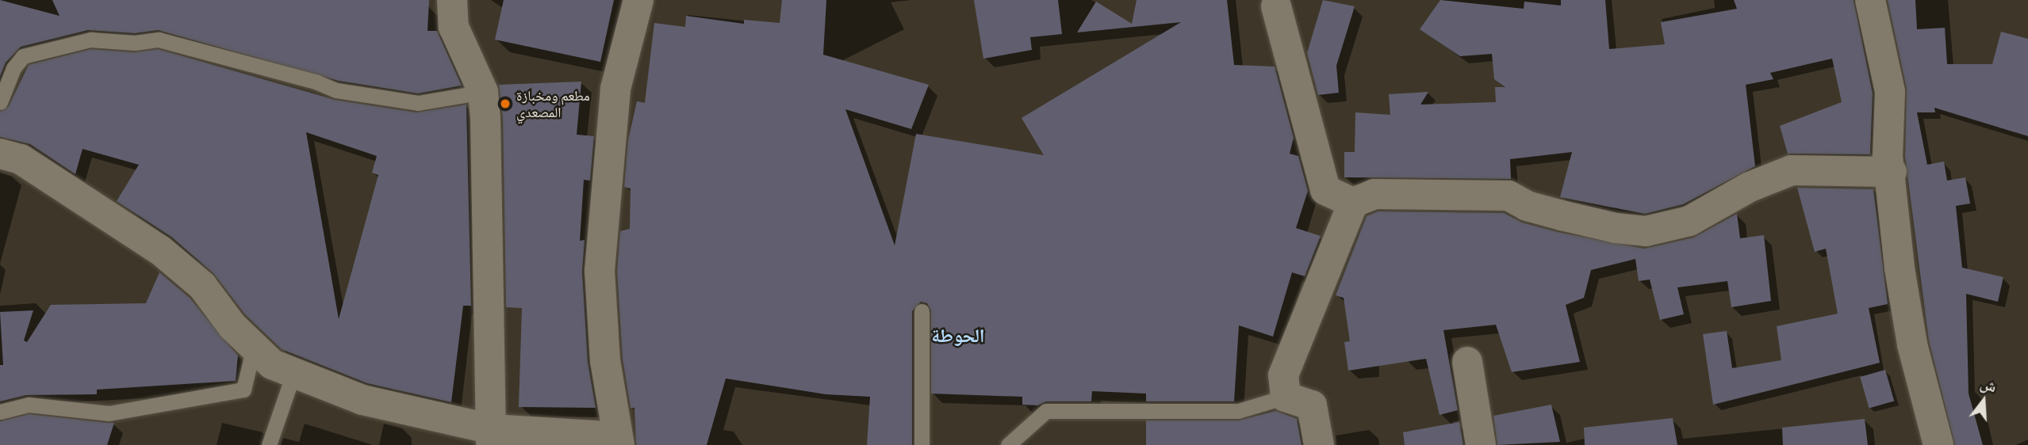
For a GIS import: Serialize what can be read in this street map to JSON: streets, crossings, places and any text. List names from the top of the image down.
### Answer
{
  "districts": ["الحوطة"],
  "places": ["مطعم ومخبازة المصعدي"],
  "north": "top"
}
